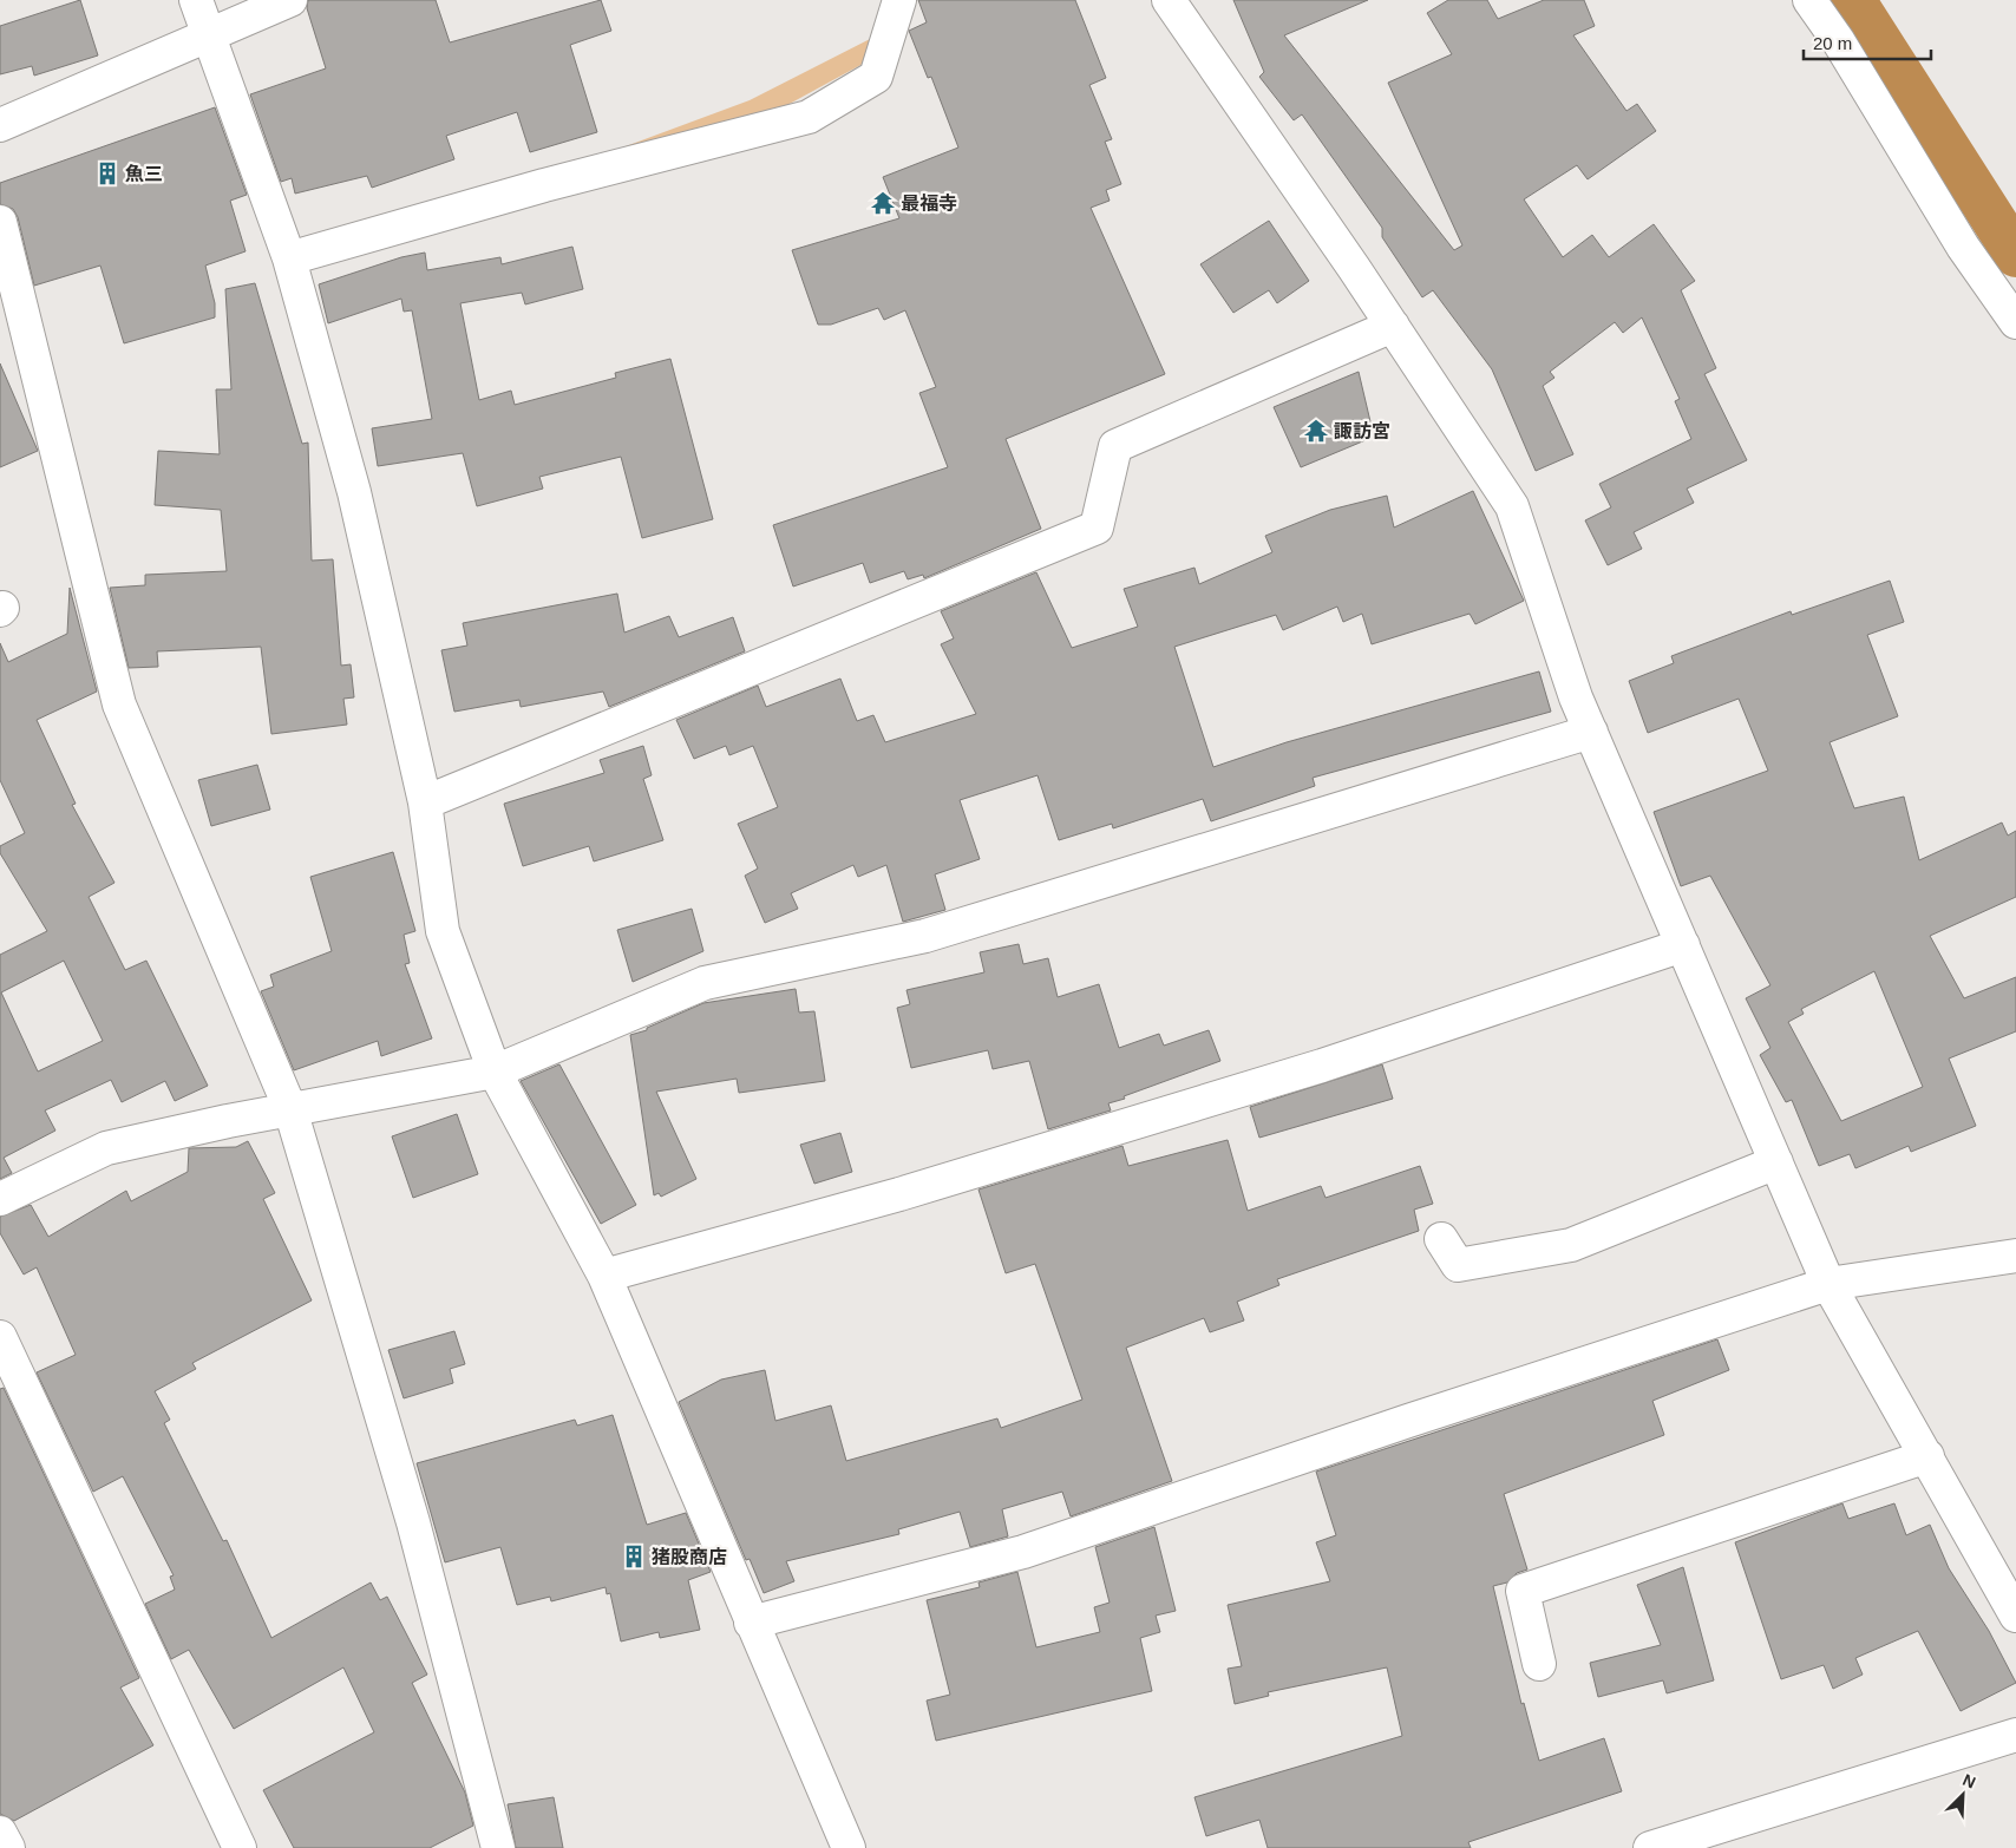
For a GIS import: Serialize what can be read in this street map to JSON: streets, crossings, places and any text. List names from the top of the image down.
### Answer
{
  "places": {
    "building": ["魚三", "猪股商店"],
    "temple": ["最福寺", "諏訪宮"]
  },
  "scale_bar": "20 m",
  "north": "top right"
}
